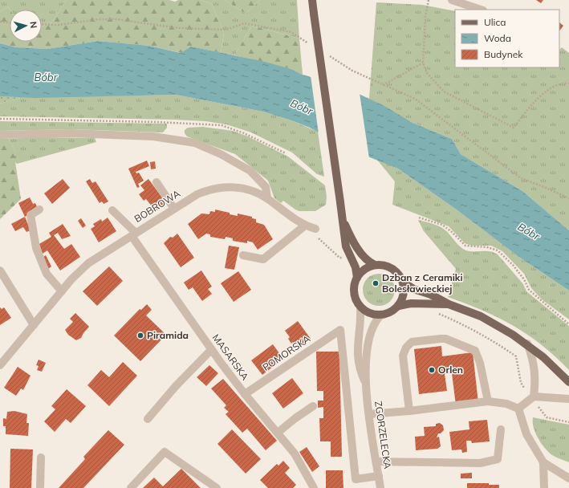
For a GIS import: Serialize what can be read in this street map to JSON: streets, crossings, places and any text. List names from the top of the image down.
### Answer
{
  "streets": {
    "street": [
      "BOBROWA",
      "POMORSKA",
      "MASARSKA",
      "ZGORZELECKA"
    ]
  },
  "crossings": [
    ["BOBROWA", "MASARSKA"],
    ["POMORSKA", "MASARSKA"],
    ["POMORSKA", "ZGORZELECKA"]
  ],
  "water": ["Bóbr"],
  "places": ["Dzban z Ceramiki Bolesławieckiej", "Piramida", "Orlen"],
  "legend": ["Ulica", "Woda", "Budynek"],
  "north": "right"
}
